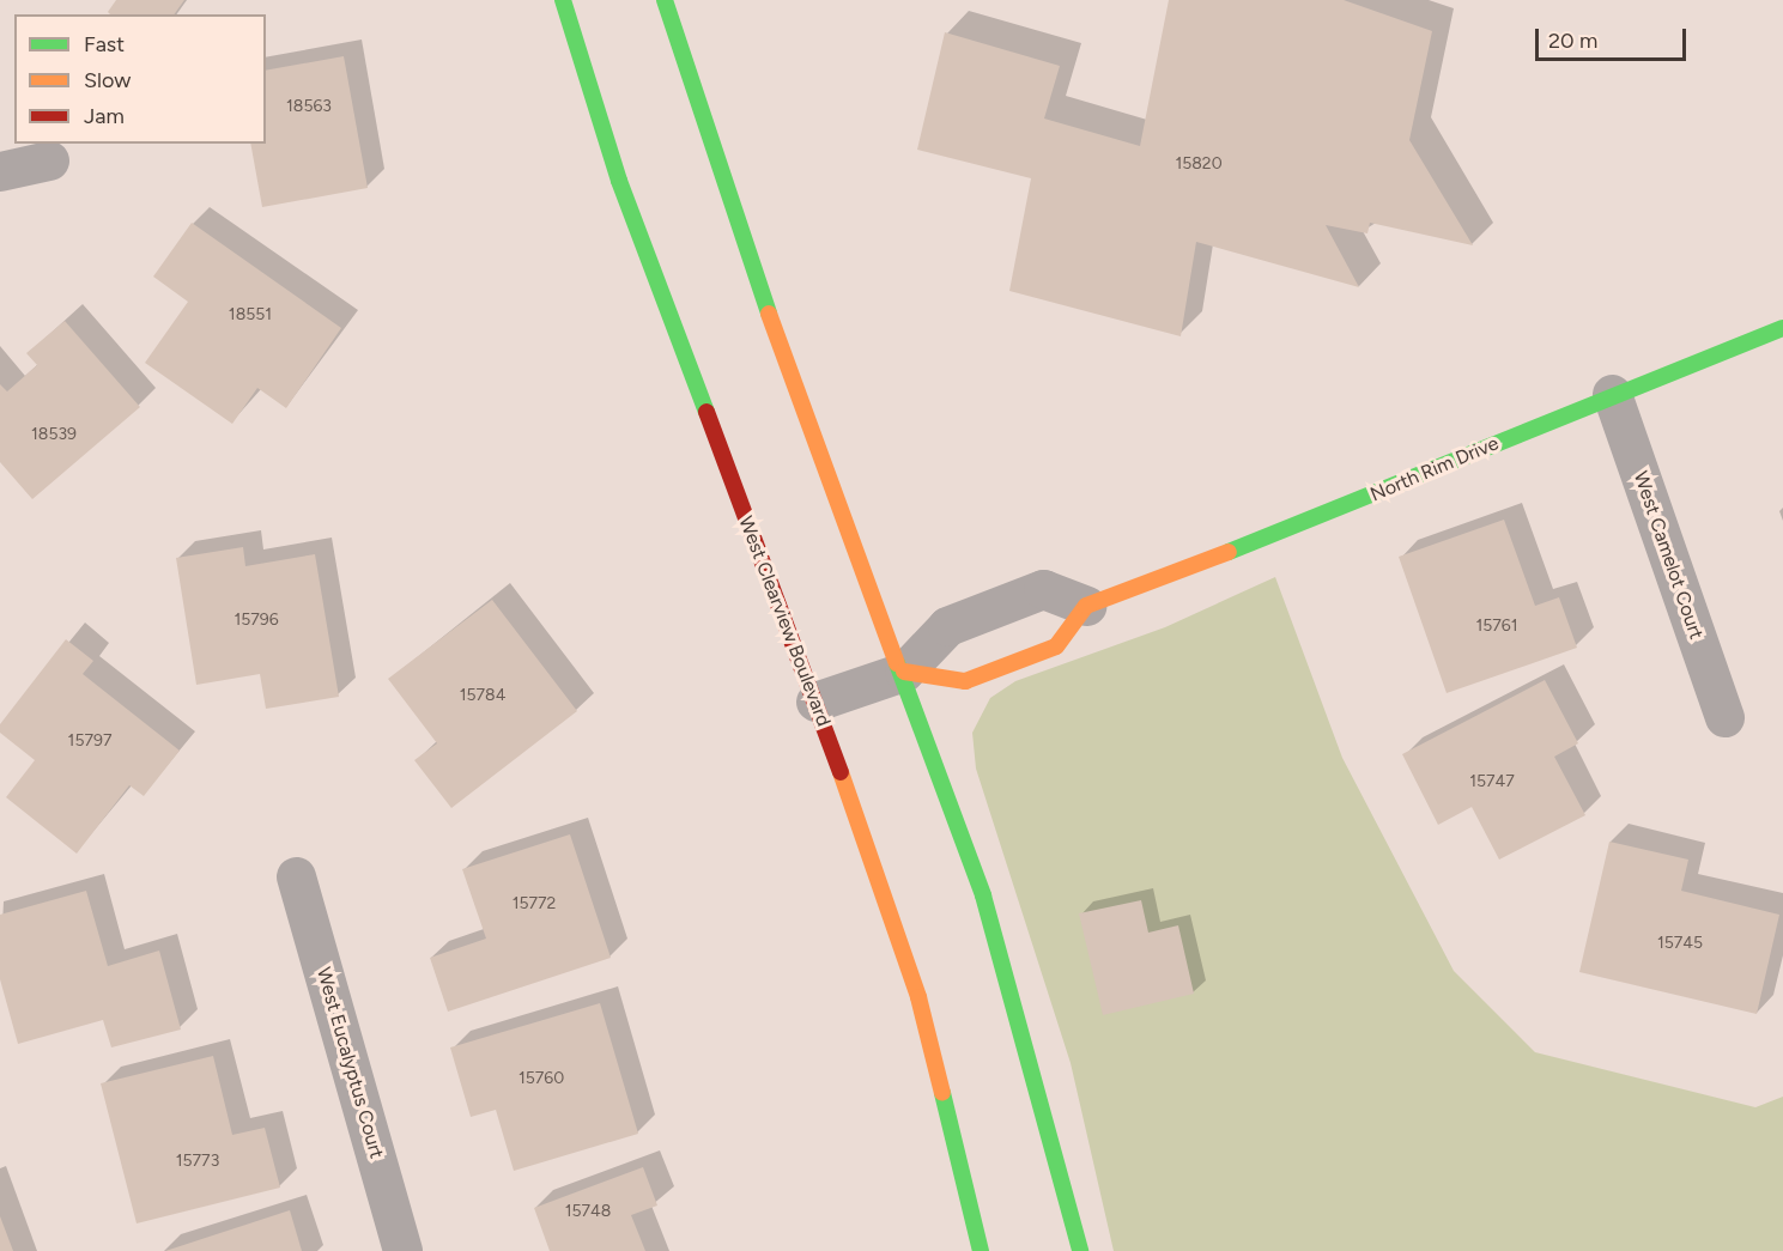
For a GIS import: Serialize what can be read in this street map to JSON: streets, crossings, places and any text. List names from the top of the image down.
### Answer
{
  "streets": {
    "street": [
      "North Rim Drive",
      "West Camelot Court",
      "West Clearview Boulevard",
      "West Eucalyptus Court"
    ]
  },
  "crossings": [
    ["North Rim Drive", "West Camelot Court"]
  ],
  "house_numbers": [
    "18563",
    "15820",
    "18551",
    "18539",
    "15796",
    "15761",
    "15784",
    "15797",
    "15747",
    "15772",
    "15745",
    "15760",
    "15773",
    "15748"
  ],
  "legend": ["Fast", "Slow", "Jam"],
  "scale_bar": "20 m"
}
